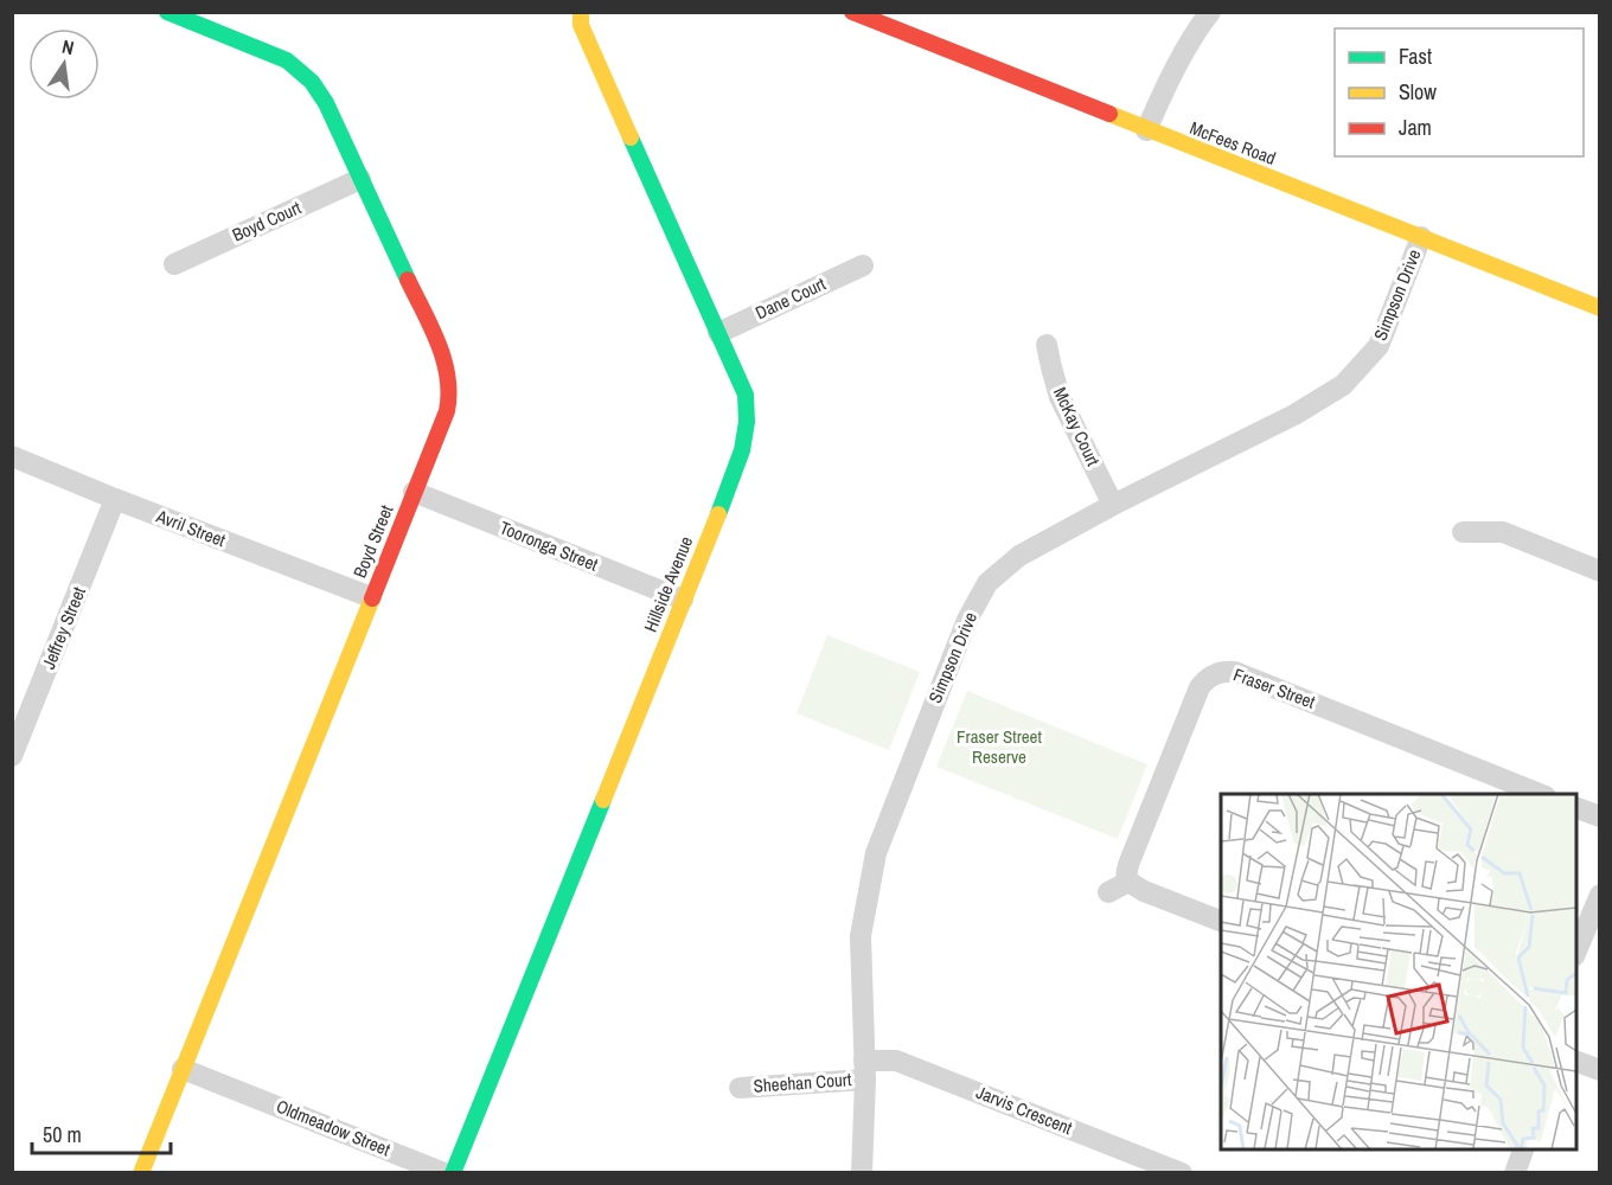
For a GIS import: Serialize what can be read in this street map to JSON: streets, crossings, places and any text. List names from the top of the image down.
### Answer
{
  "streets": {
    "street": [
      "McFees Road",
      "Boyd Court",
      "Simpson Drive",
      "Dane Court",
      "McKay Court",
      "Avril Street",
      "Boyd Street",
      "Tooronga Street",
      "Hillside Avenue",
      "Jeffrey Street",
      "Fraser Street",
      "Sheehan Court",
      "Jarvis Crescent",
      "Oldmeadow Street"
    ]
  },
  "crossings": [
    ["McFees Road", "Simpson Drive"],
    ["Boyd Court", "Boyd Street"],
    ["Simpson Drive", "McKay Court"],
    ["Simpson Drive", "Sheehan Court"],
    ["Simpson Drive", "Jarvis Crescent"],
    ["Dane Court", "Hillside Avenue"],
    ["Avril Street", "Boyd Street"],
    ["Avril Street", "Jeffrey Street"],
    ["Boyd Street", "Tooronga Street"],
    ["Boyd Street", "Oldmeadow Street"],
    ["Tooronga Street", "Hillside Avenue"],
    ["Sheehan Court", "Jarvis Crescent"]
  ],
  "parks": ["Fraser Street Reserve"],
  "legend": ["Fast", "Slow", "Jam"],
  "scale_bar": "50 m",
  "north": "top"
}
